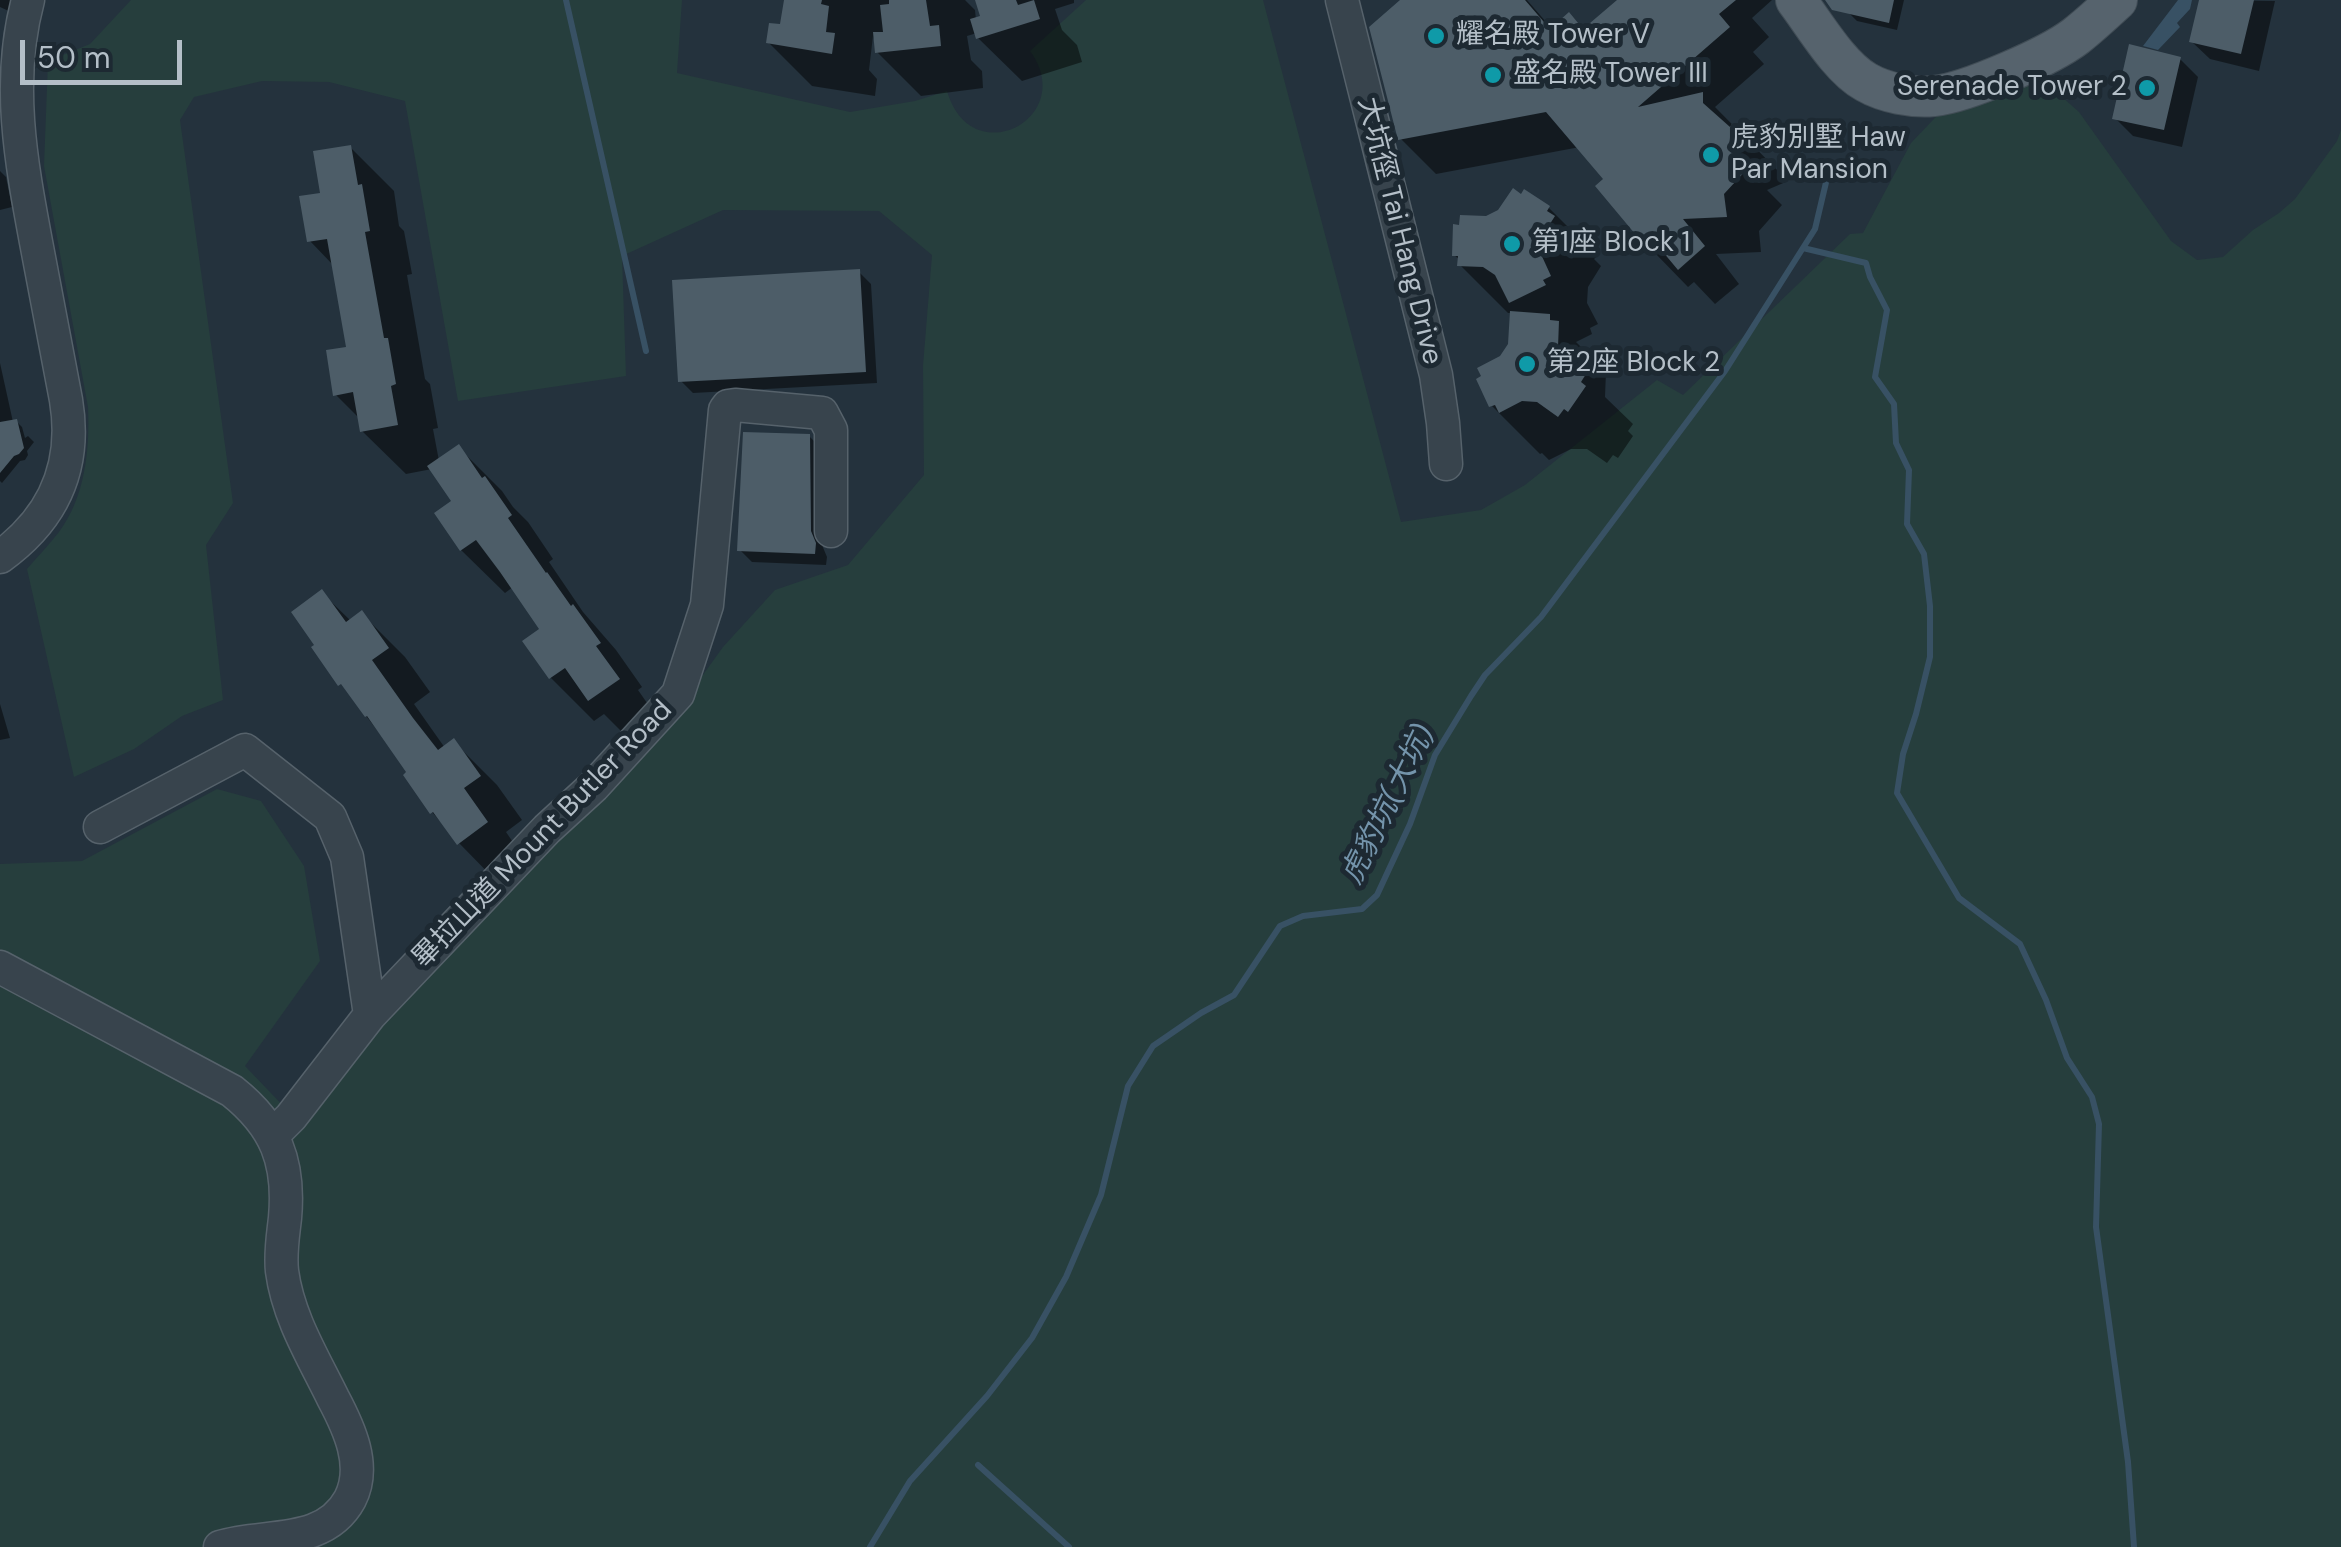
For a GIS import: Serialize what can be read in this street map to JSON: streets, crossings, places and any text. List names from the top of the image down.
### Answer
{
  "streets": {
    "street": ["大坑徑 Tai Hang Drive", "畢拉山道 Mount Butler Road"]
  },
  "water": ["虎豹坑(大坑)"],
  "places": [
    "耀名殿 Tower V",
    "盛名殿 Tower III",
    "Serenade Tower 2",
    "虎豹別墅 Haw Par Mansion",
    "第1座 Block 1",
    "第2座 Block 2"
  ],
  "scale_bar": "50 m"
}
